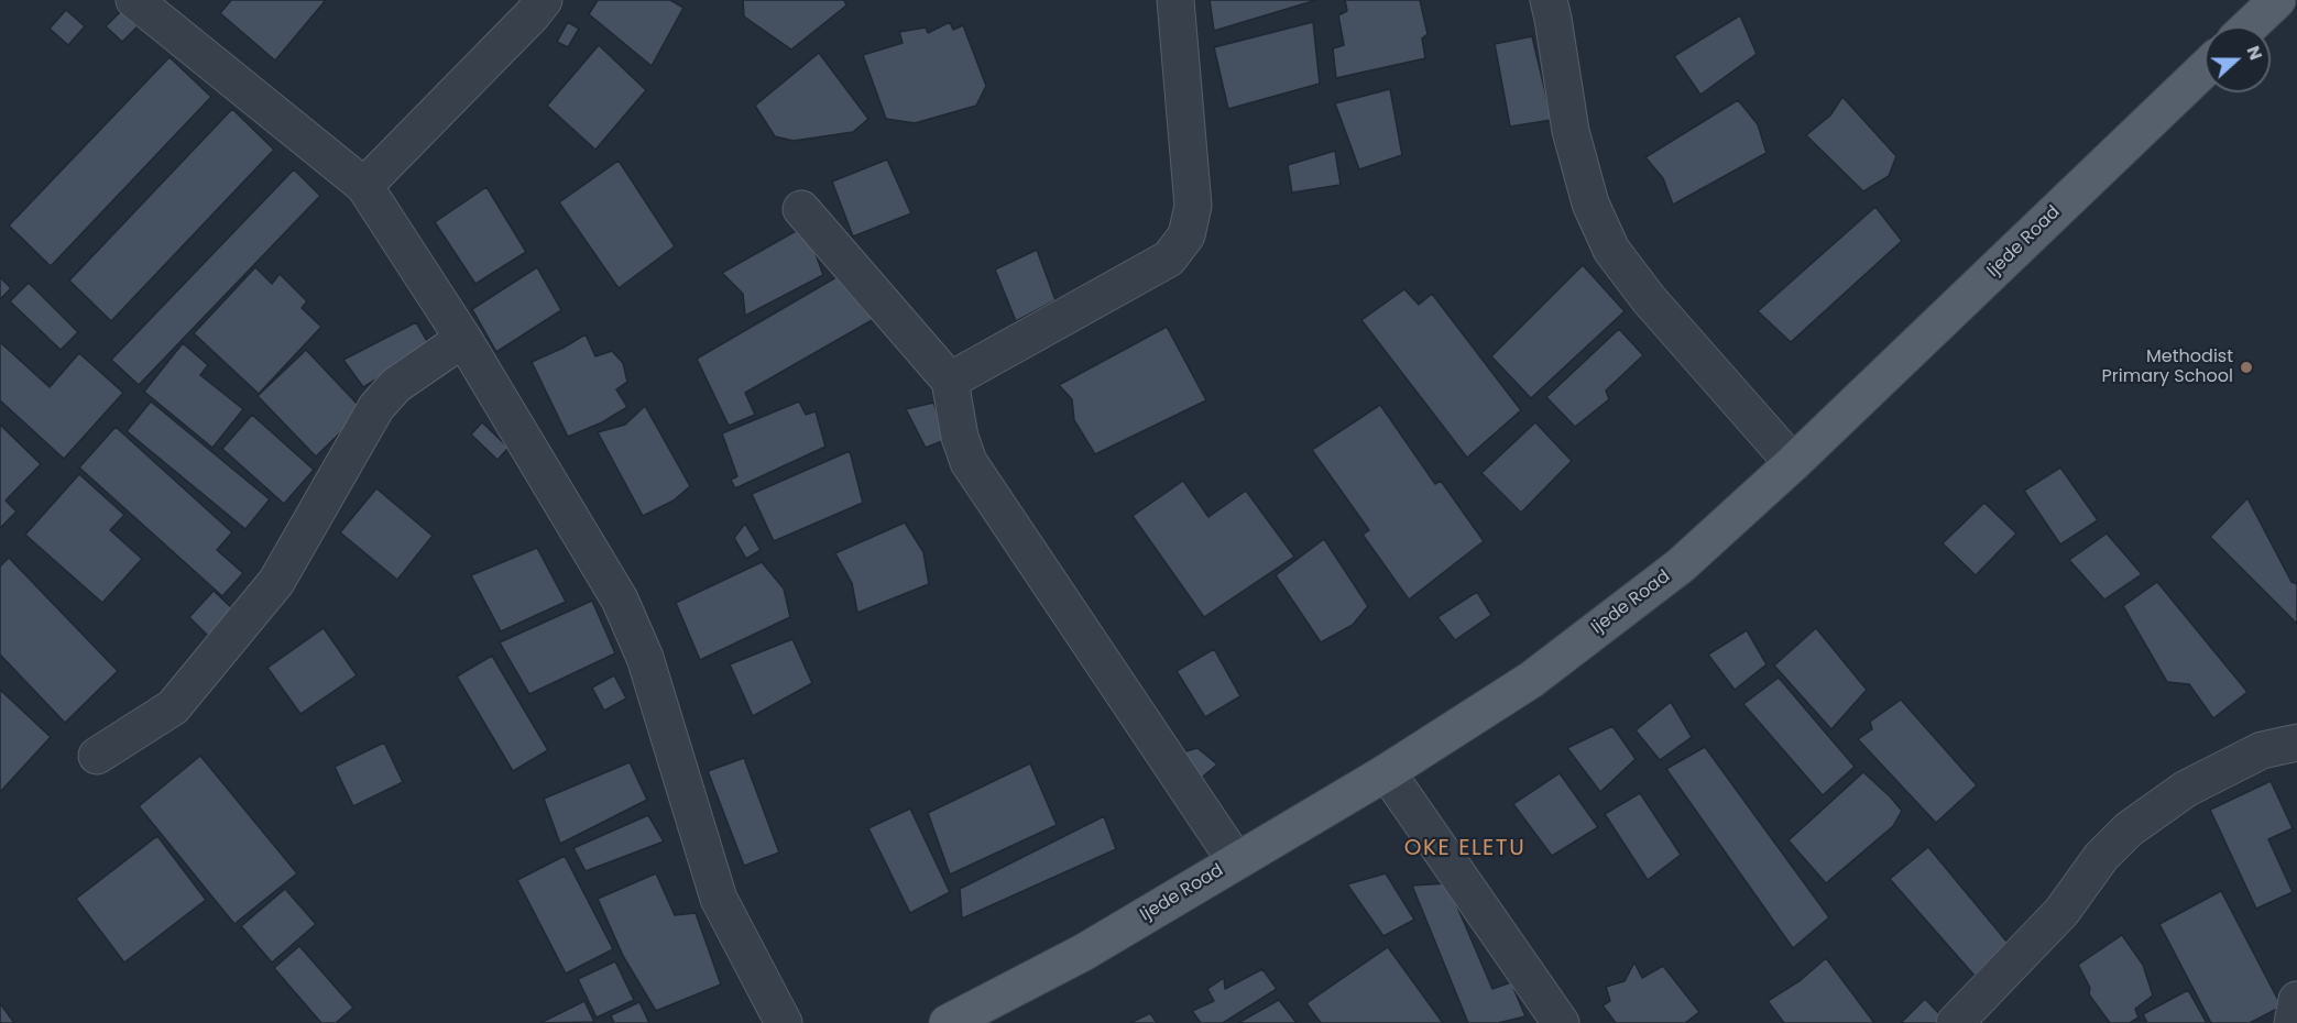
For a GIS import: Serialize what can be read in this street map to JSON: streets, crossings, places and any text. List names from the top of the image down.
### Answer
{
  "streets": {
    "main road": ["Ijede Road"]
  },
  "districts": ["OKE ELETU"],
  "places": ["Methodist Primary School"],
  "north": "right"
}
